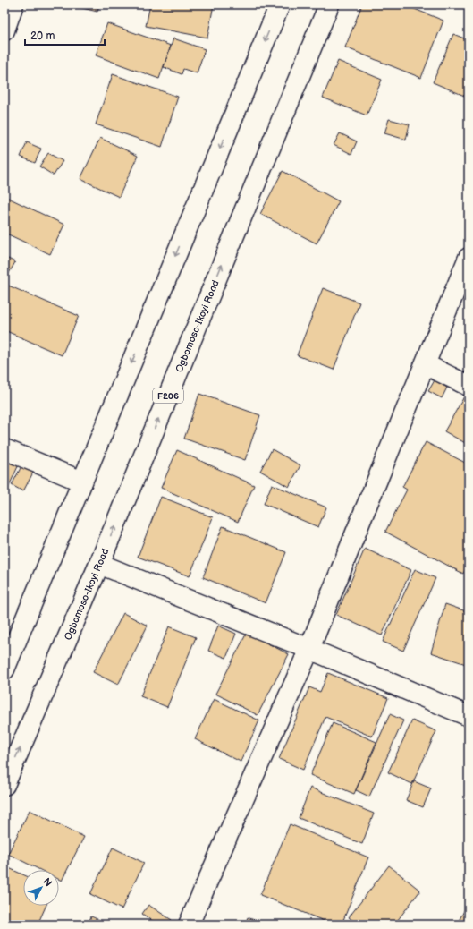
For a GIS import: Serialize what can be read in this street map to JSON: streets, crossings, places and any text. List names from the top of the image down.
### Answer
{
  "streets": {
    "main road": ["Ogbomoso-Ikoyi Road", "F206"]
  },
  "scale_bar": "20 m",
  "north": "top right"
}
